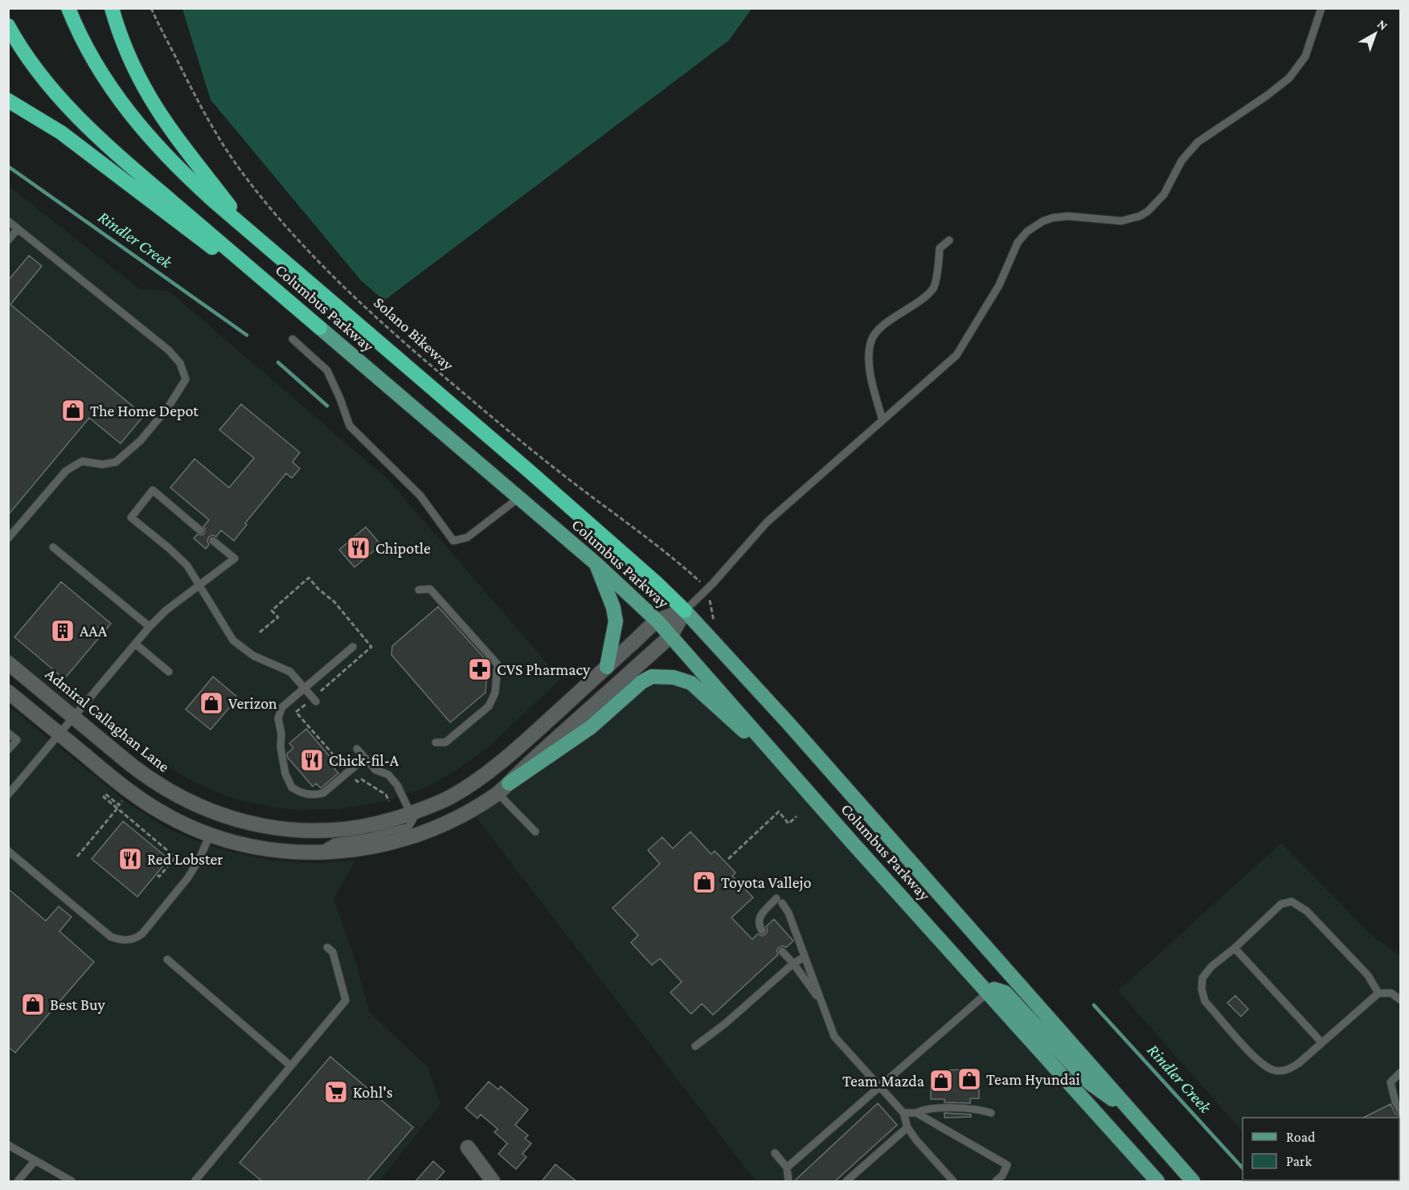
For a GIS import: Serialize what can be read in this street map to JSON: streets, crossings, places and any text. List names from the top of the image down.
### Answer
{
  "streets": {
    "highway": ["Columbus Parkway"],
    "main road": ["Admiral Callaghan Lane"],
    "path": ["Solano Bikeway"]
  },
  "crossings": [
    ["Columbus Parkway", "Admiral Callaghan Lane"]
  ],
  "water": ["Rindler Creek"],
  "places": {
    "shop": [
      "The Home Depot",
      "Verizon",
      "Toyota Vallejo",
      "Best Buy",
      "Team Hyundai",
      "Team Mazda"
    ],
    "restaurant": ["Chipotle", "Chick-fil-A", "Red Lobster"],
    "building": ["AAA"],
    "pharmacy": ["CVS Pharmacy"],
    "supermarket": ["Kohl's"]
  },
  "legend": ["Road", "Park"],
  "north": "top right"
}
